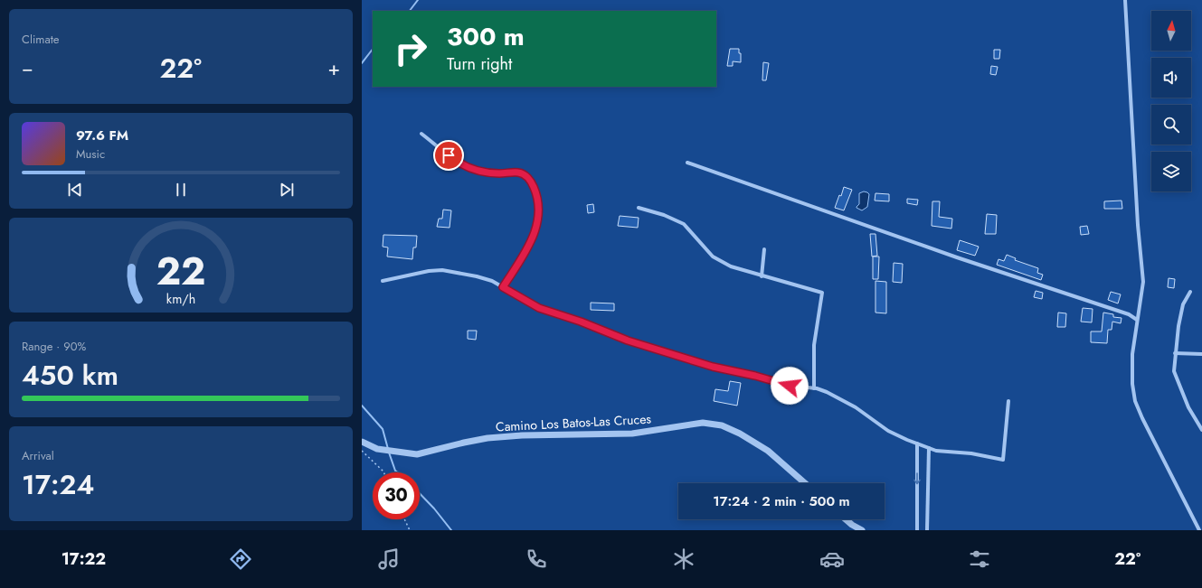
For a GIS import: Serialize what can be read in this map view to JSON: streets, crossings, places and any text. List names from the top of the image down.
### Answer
{
  "streets": {
    "street": ["Camino Los Batos-Las Cruces"]
  },
  "north": "top",
  "page": {
    "tile": [
      "Climate",
      ["Range · 90%", "450 km"],
      ["Arrival", "17:24"]
    ],
    "turn": ["300 m", "Turn right"],
    "heat": ["−", "22°", "+"],
    "song": ["97.6 FM", "Music"],
    "limit": "30",
    "trip": "17:24 · 2 min · 500 m",
    "tabs": ["17:22", "22°"],
    "gauge": ["22", "km/h"]
  }
}
